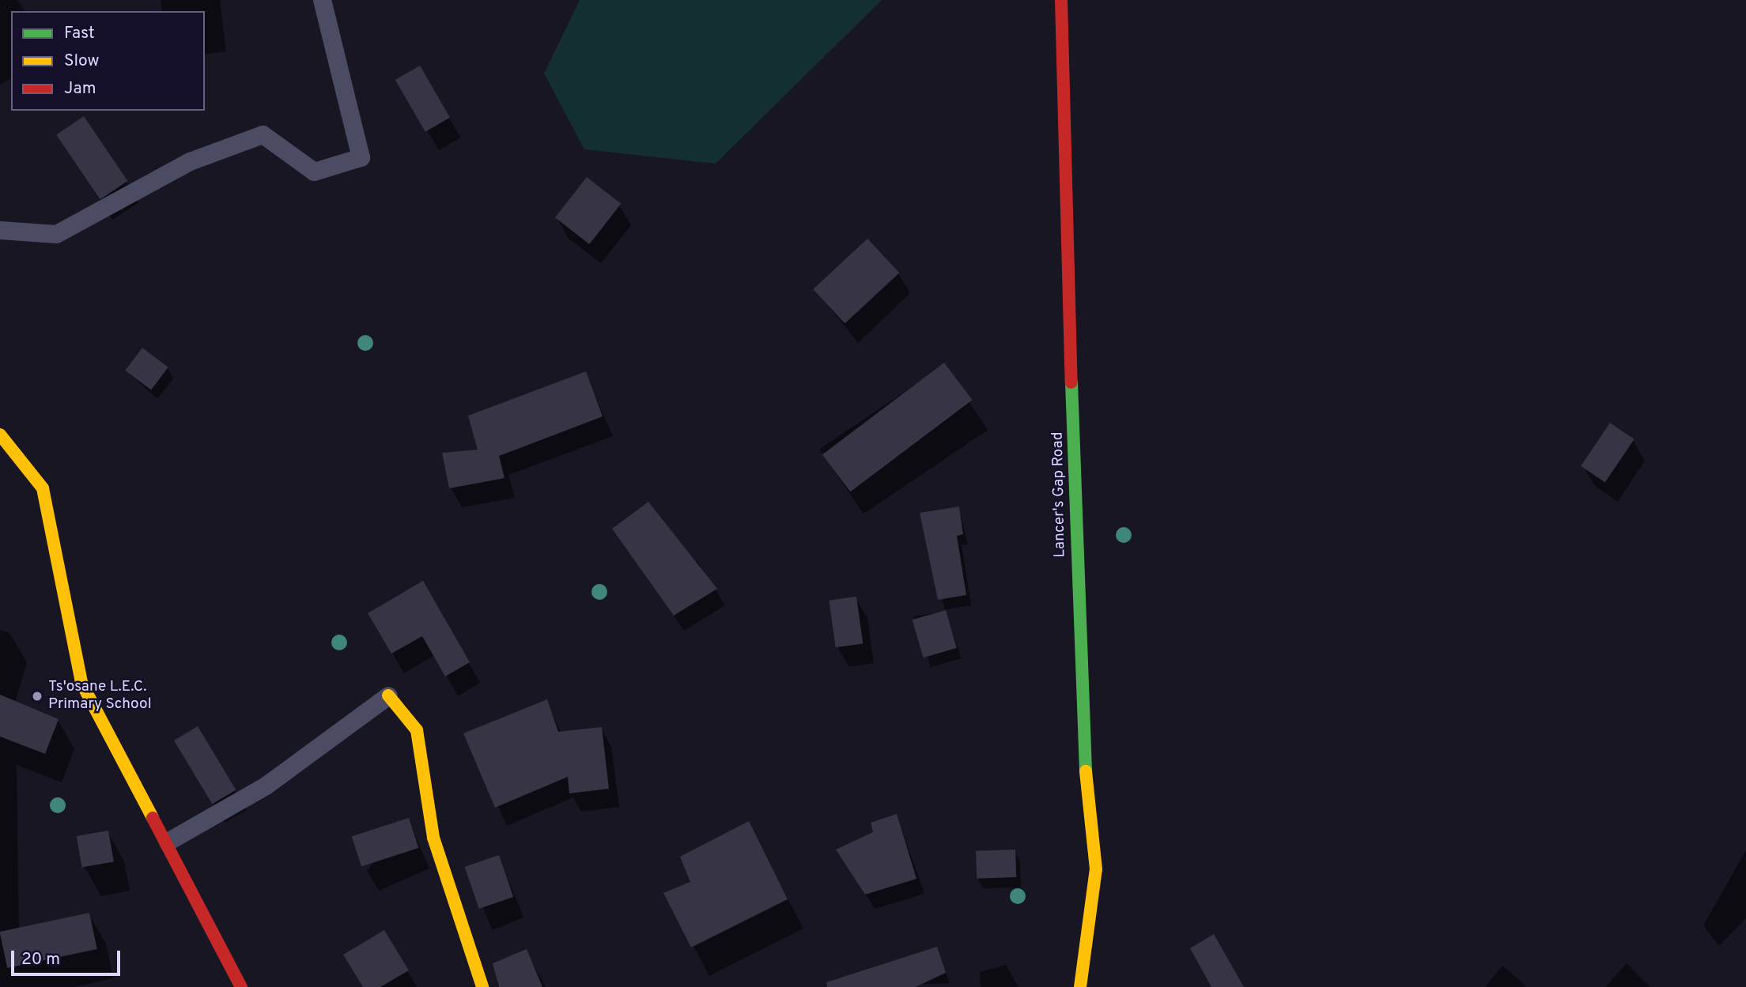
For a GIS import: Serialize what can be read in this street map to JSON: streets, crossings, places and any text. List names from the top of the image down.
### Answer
{
  "streets": {
    "main road": ["Lancer's Gap Road"]
  },
  "places": ["Ts'osane L.E.C. Primary School"],
  "legend": ["Fast", "Slow", "Jam"],
  "scale_bar": "20 m"
}
